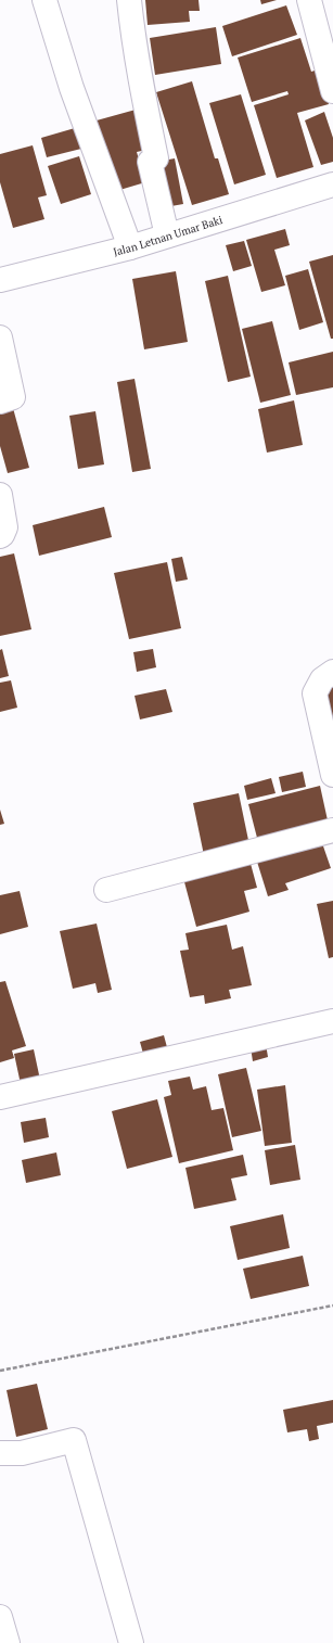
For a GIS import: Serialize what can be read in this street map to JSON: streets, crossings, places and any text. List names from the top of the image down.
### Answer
{
  "streets": {
    "street": ["Jalan Letnan Umar Baki"]
  }
}
